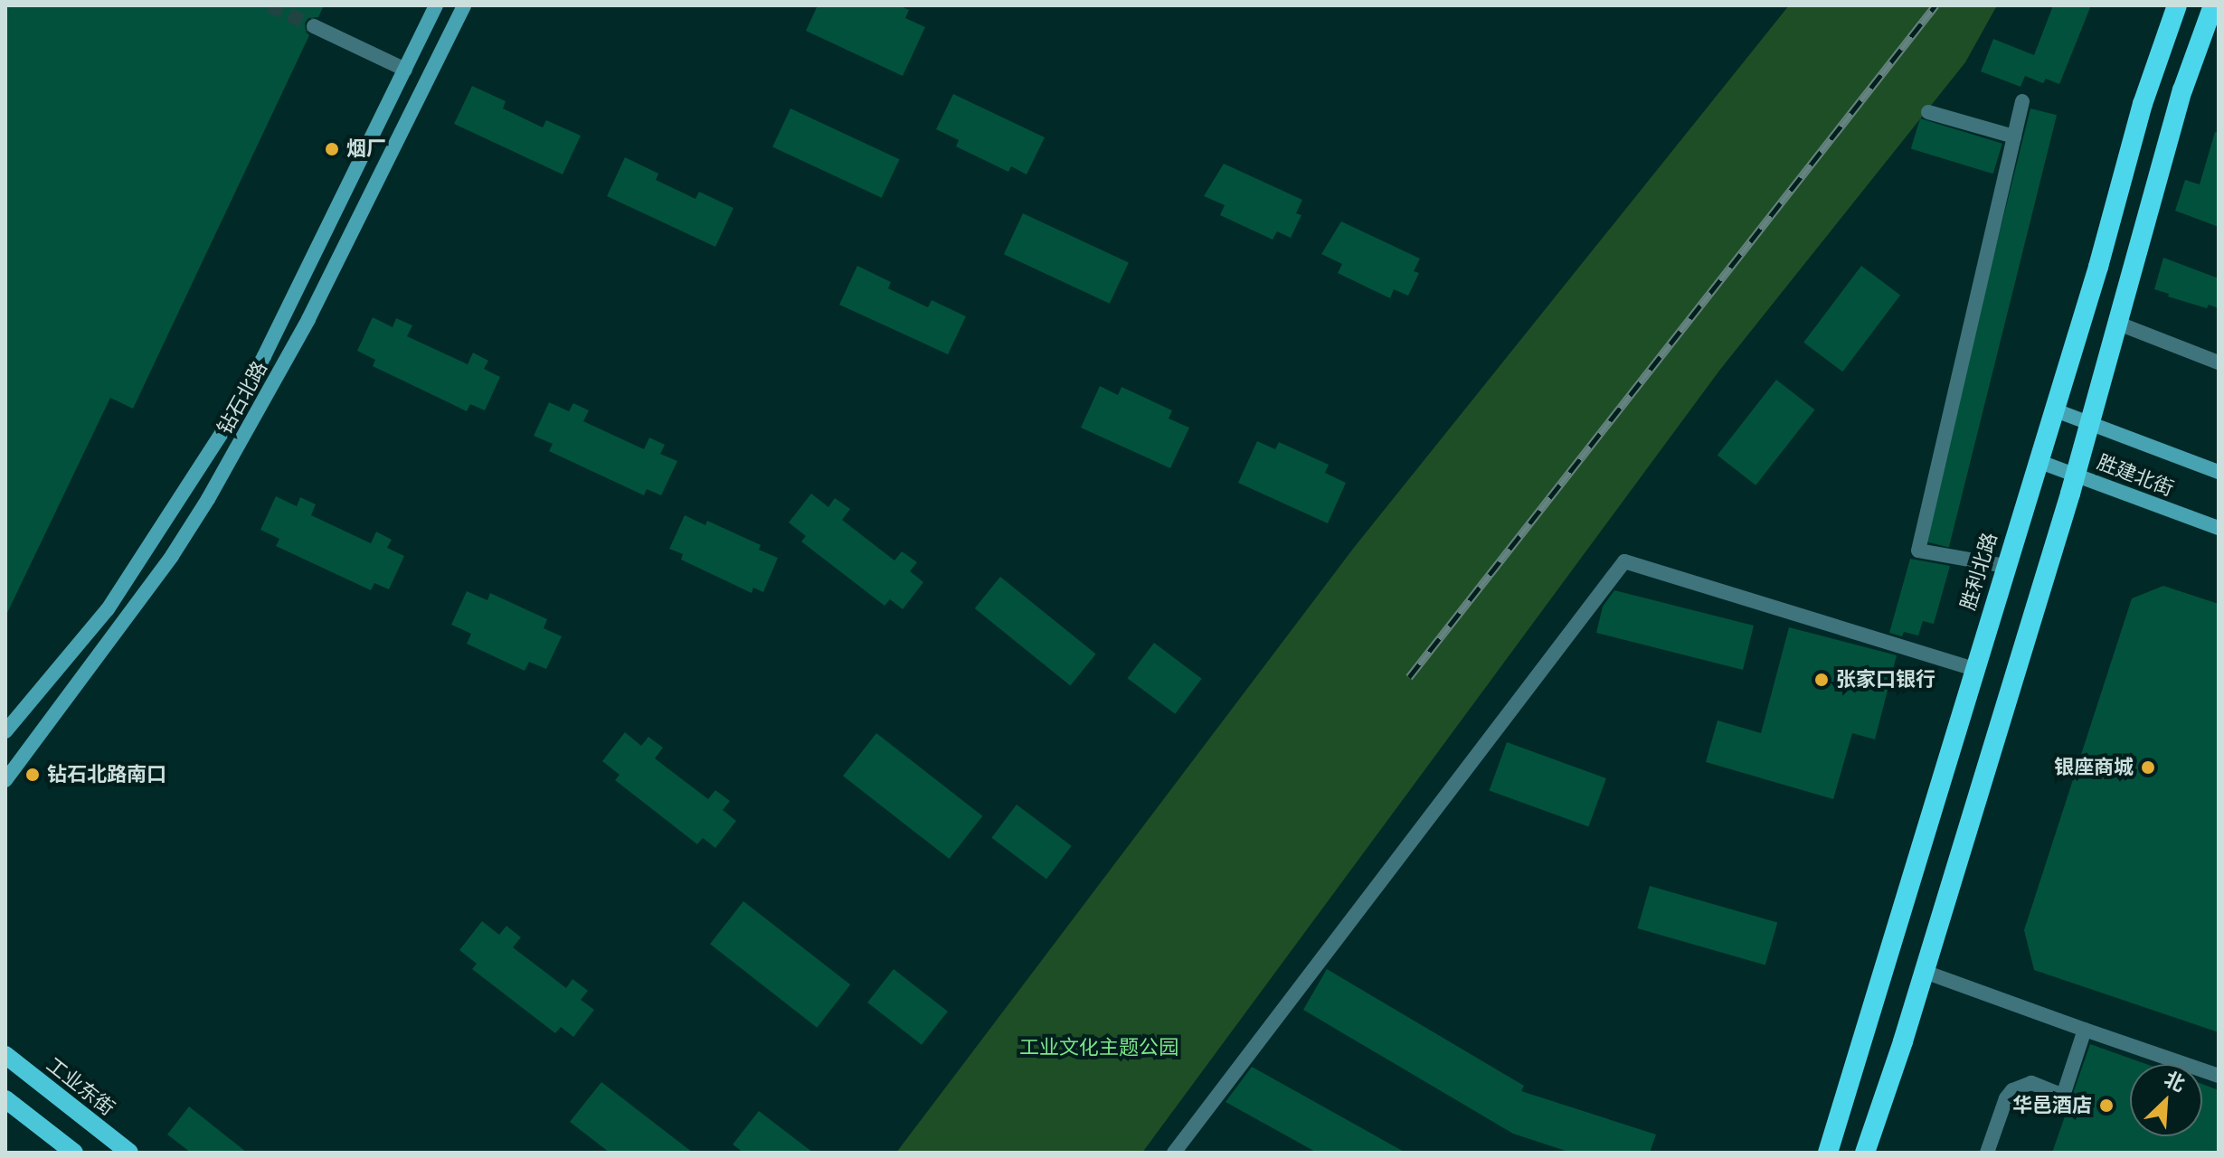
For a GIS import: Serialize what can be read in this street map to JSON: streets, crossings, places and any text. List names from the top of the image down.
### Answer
{
  "streets": {
    "highway": ["胜利北路"],
    "main road": ["钻石北路", "胜建北街", "工业东街"]
  },
  "crossings": [
    ["胜建北街", "胜利北路"]
  ],
  "parks": ["工业文化主题公园"],
  "places": [
    "烟厂",
    "张家口银行",
    "银座商城",
    "钻石北路南口",
    "华邑酒店"
  ],
  "north": "top right"
}
